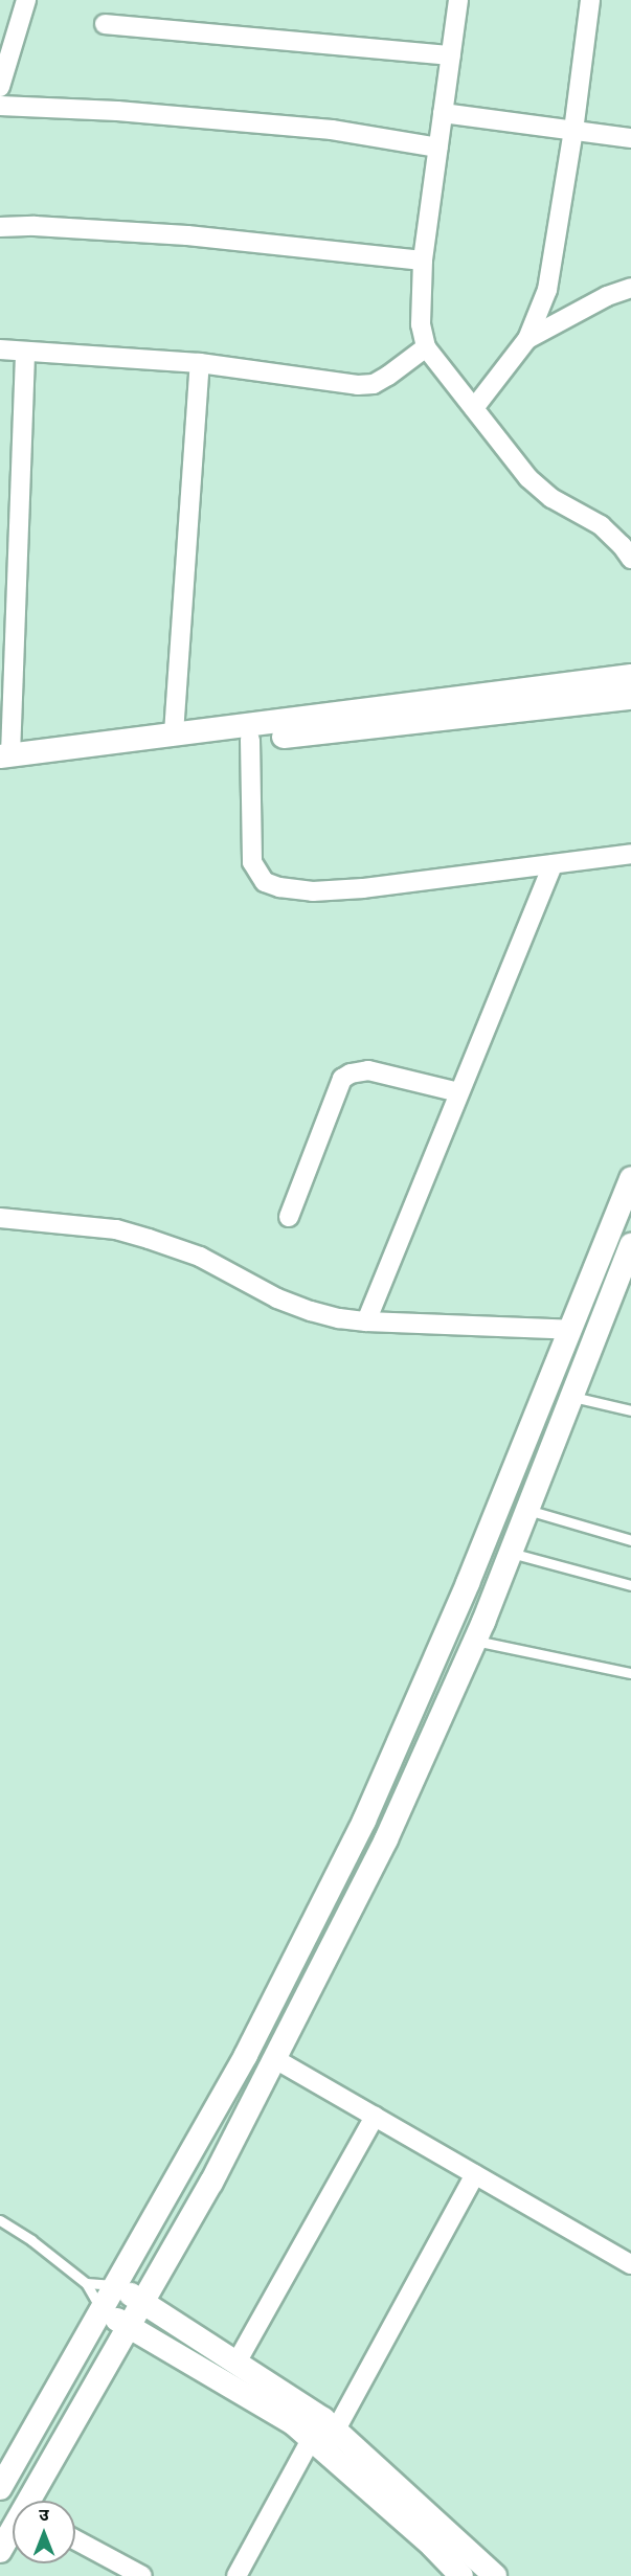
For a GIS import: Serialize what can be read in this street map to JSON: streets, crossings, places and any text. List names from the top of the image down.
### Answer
{
  "north": "top"
}
